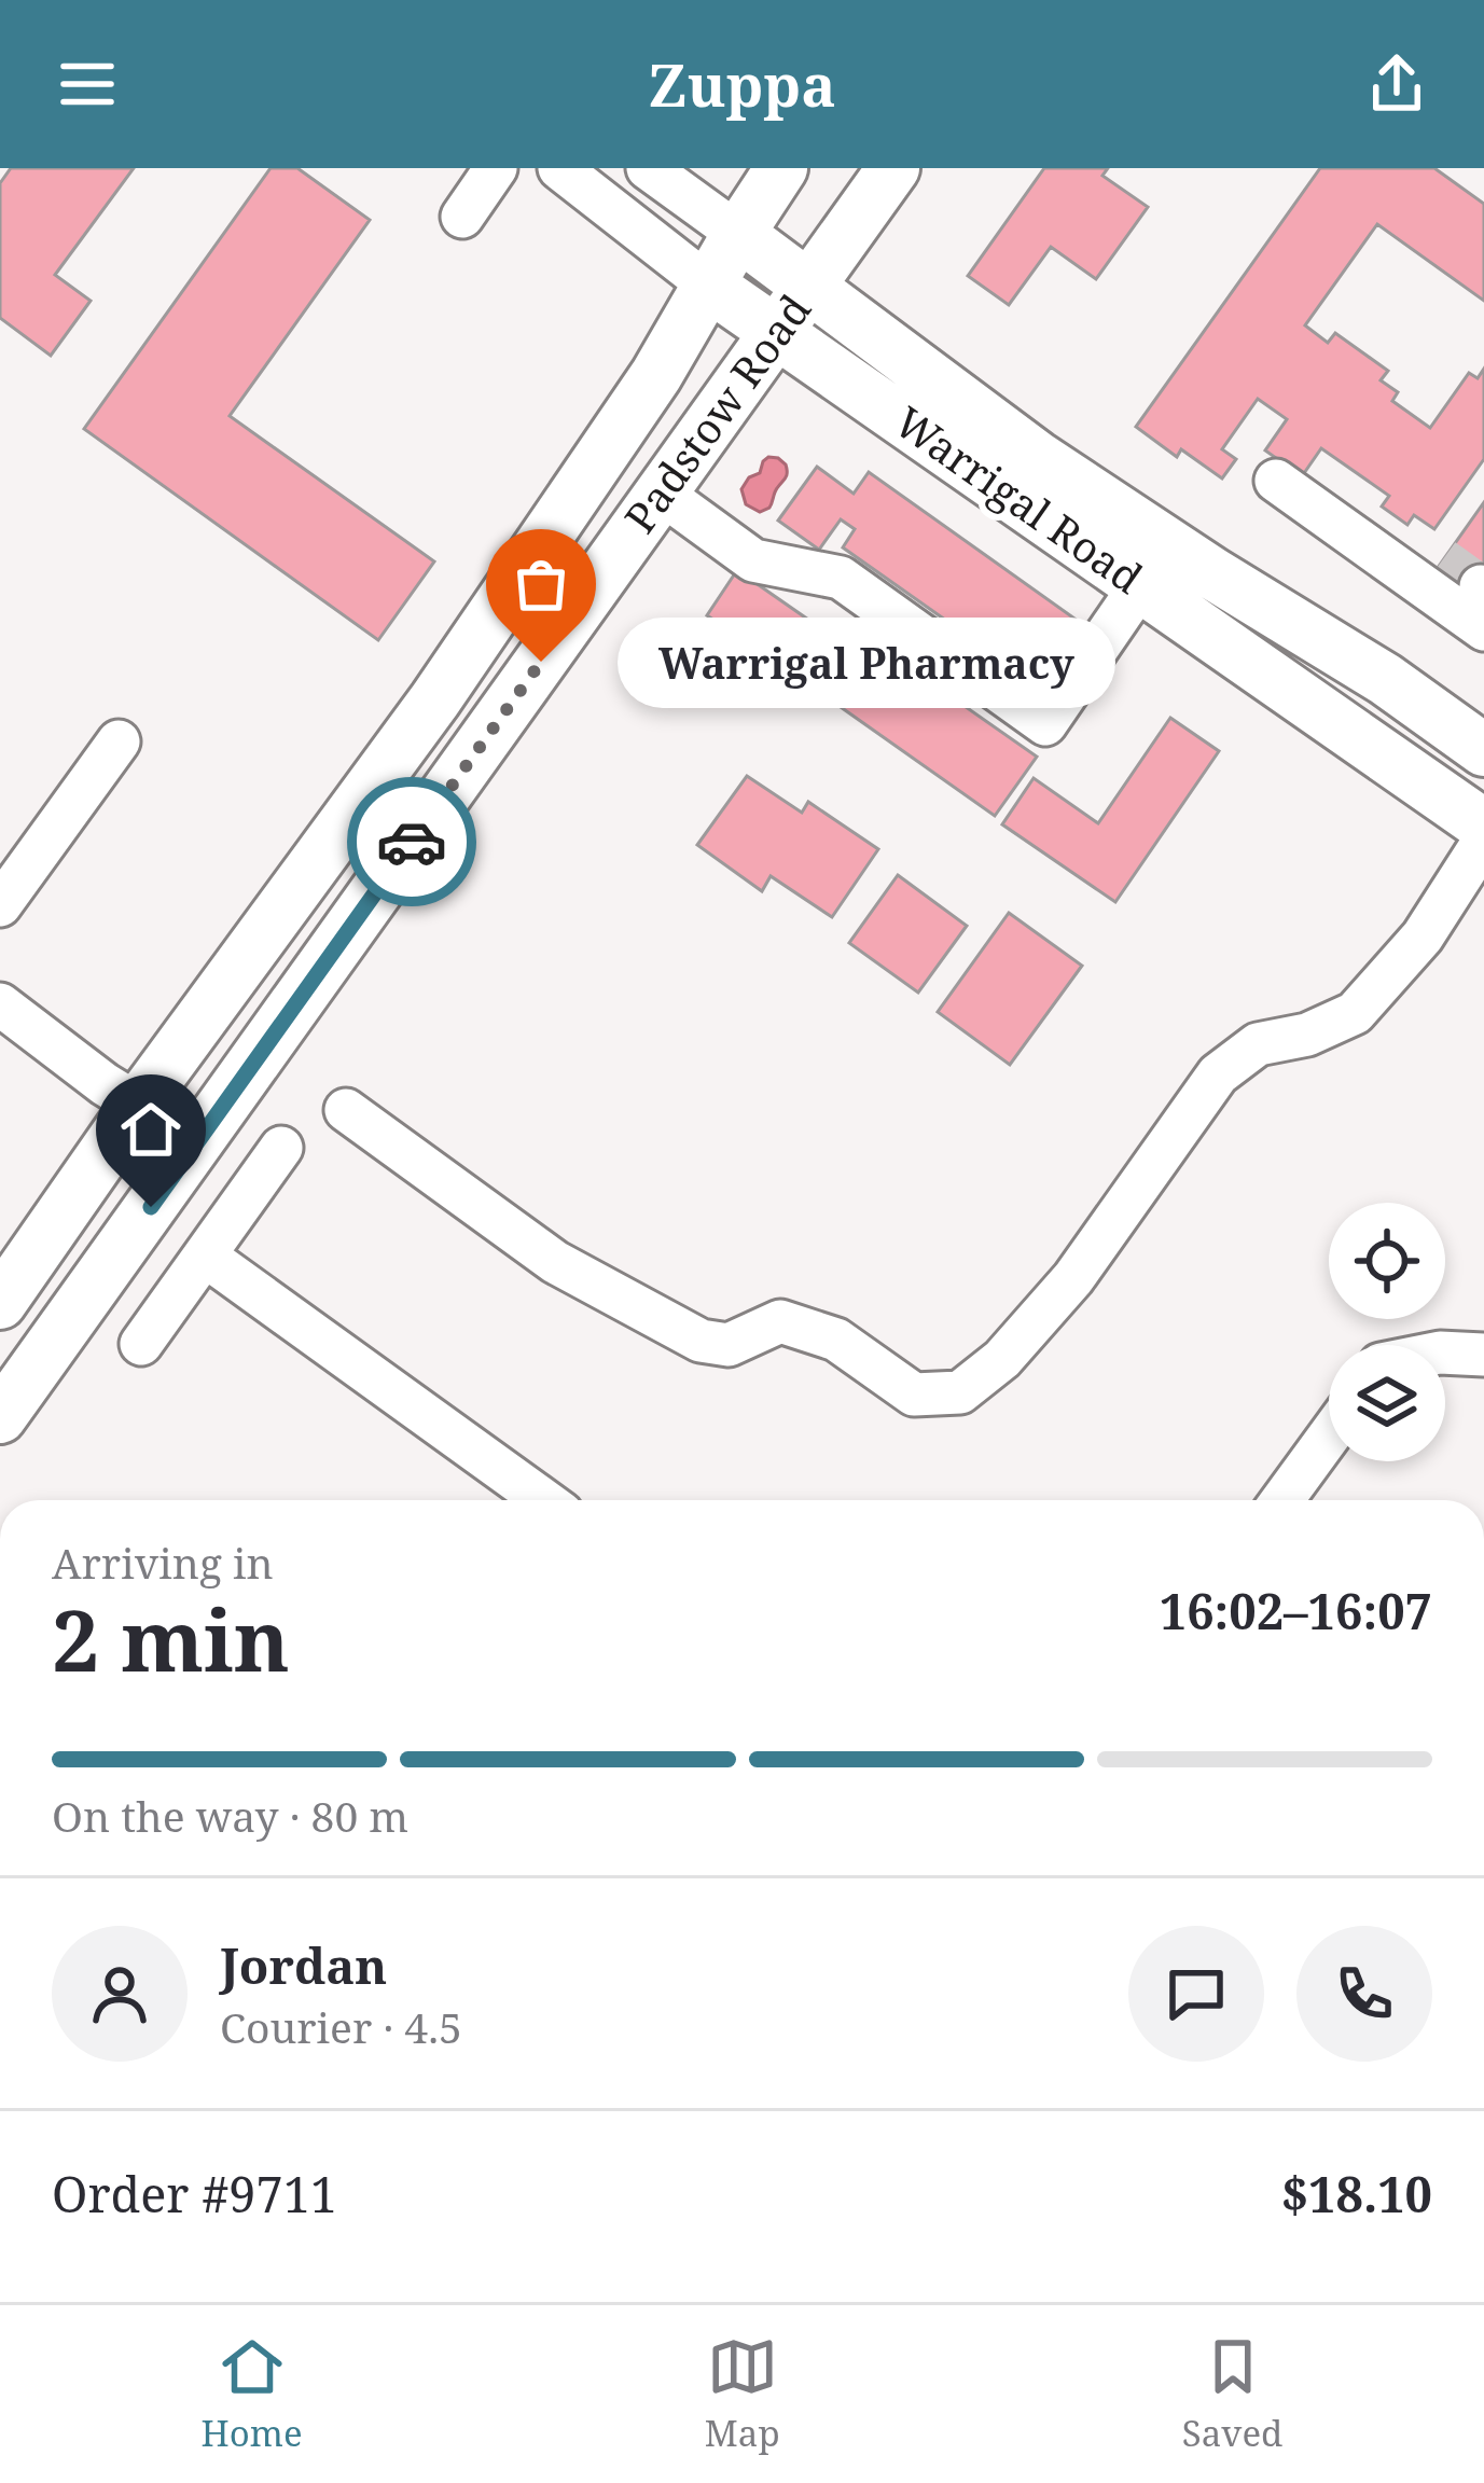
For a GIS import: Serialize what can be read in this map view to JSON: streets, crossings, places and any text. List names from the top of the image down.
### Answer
{
  "streets": {
    "main road": ["Padstow Road", "Warrigal Road"]
  },
  "crossings": [
    ["Padstow Road", "Warrigal Road"]
  ],
  "places": ["Warrigal Pharmacy"],
  "page": {
    "header": "Zuppa",
    "bubble": "Warrigal Pharmacy",
    "heading": ["2 min", "Arriving in", "16:02–16:07"],
    "panel": [
      "Jordan",
      "Courier · 4.5",
      "Order #9711",
      "$18.10"
    ],
    "bar": "On the way · 80 m",
    "tabs": ["Home", "Map", "Saved"]
  }
}
